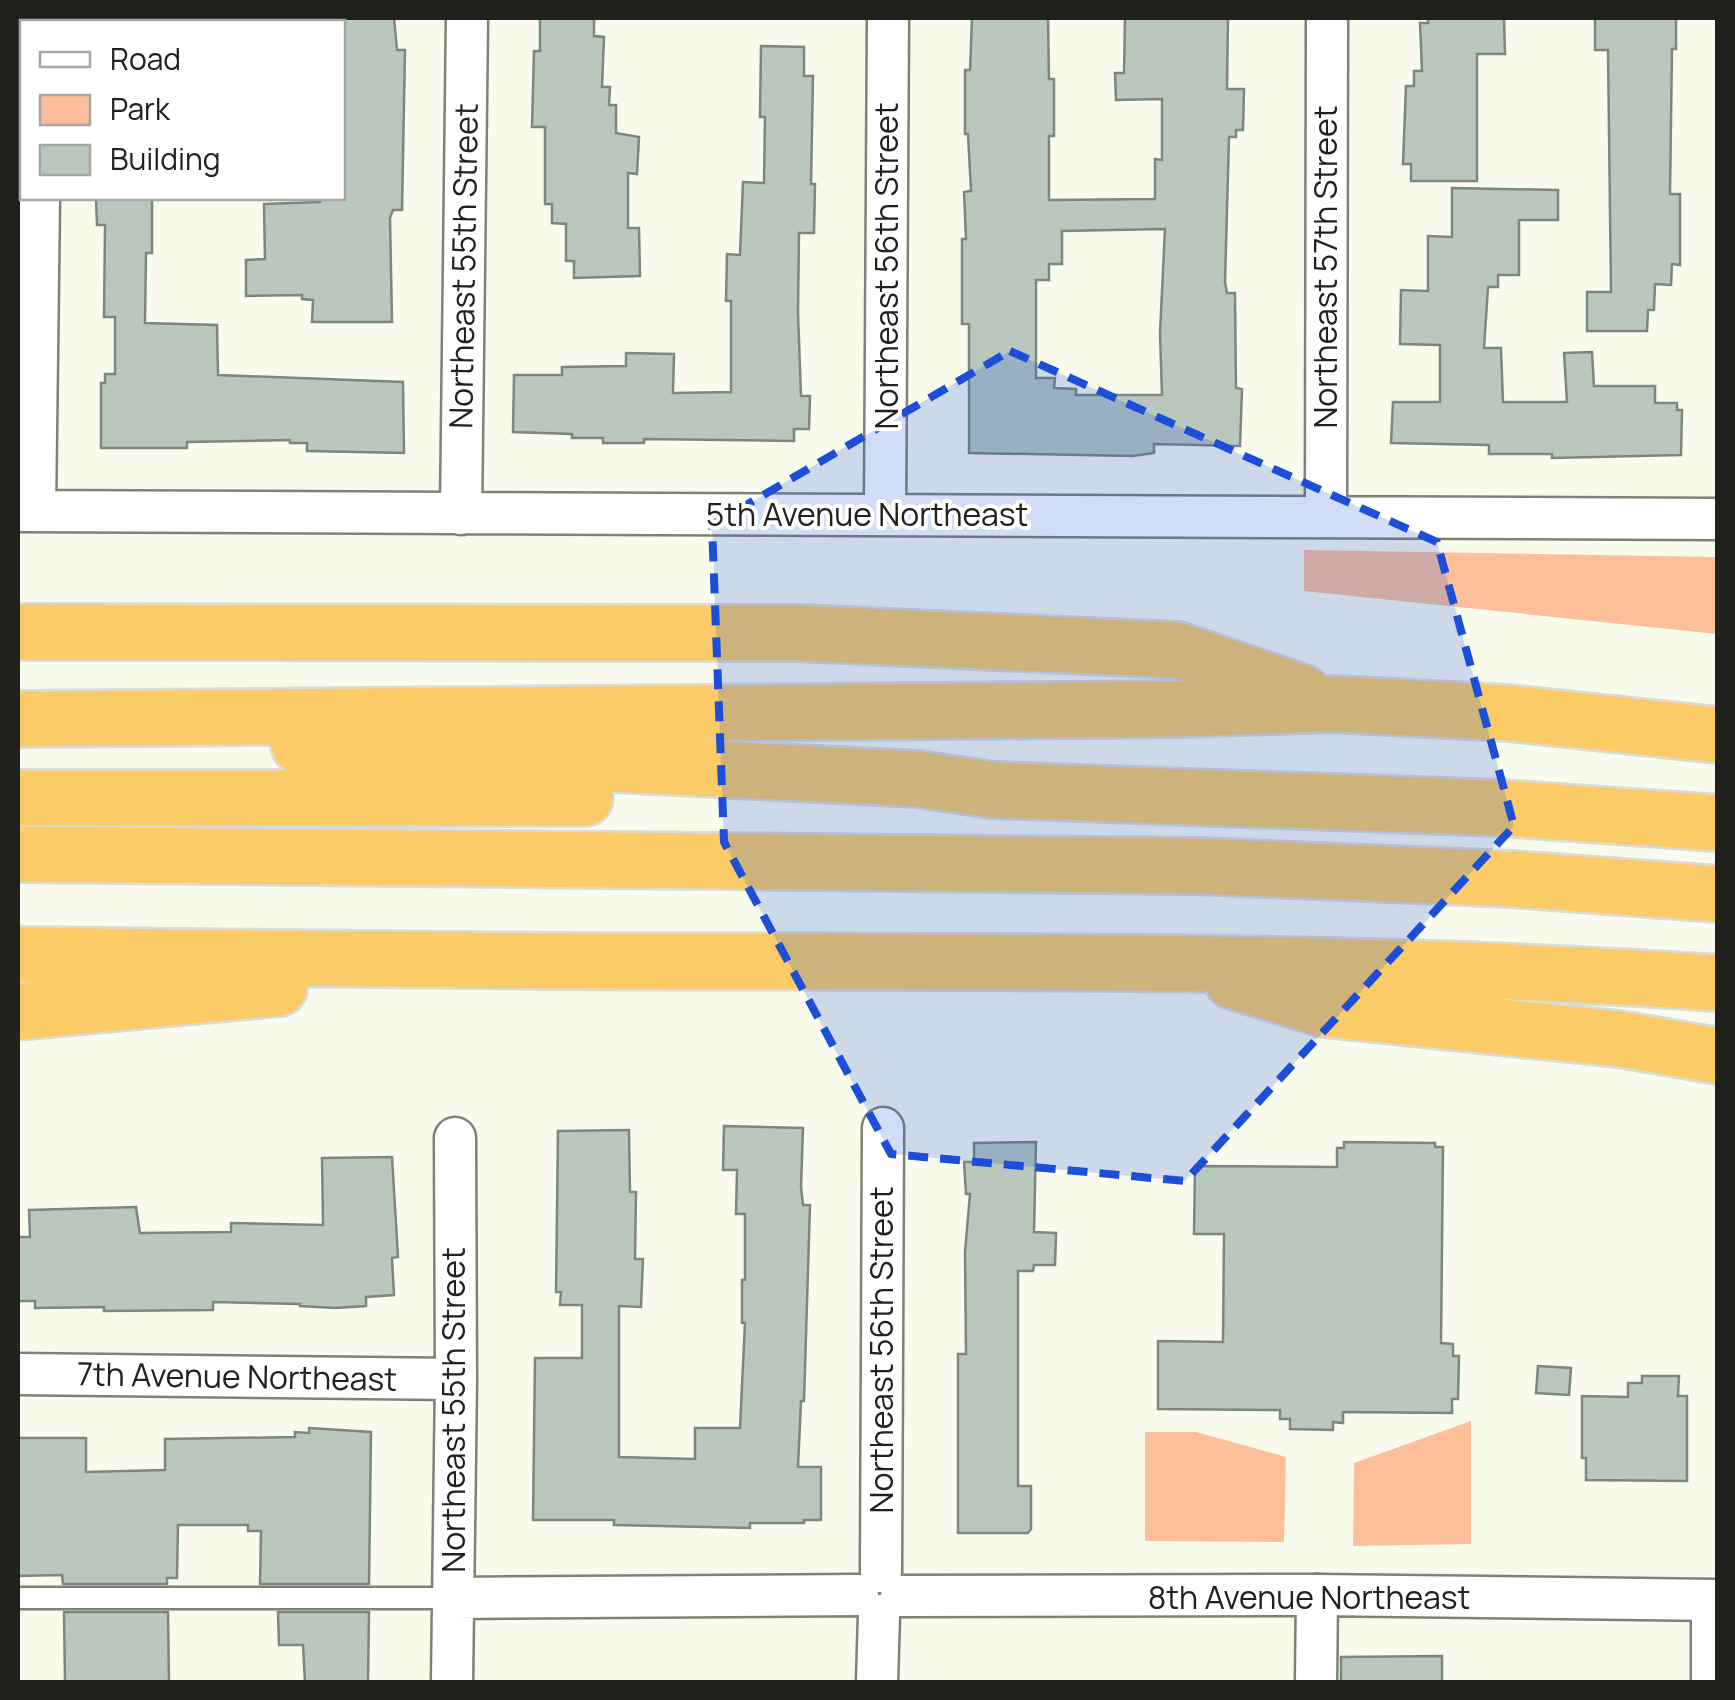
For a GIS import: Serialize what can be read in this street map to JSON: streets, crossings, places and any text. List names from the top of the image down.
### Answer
{
  "streets": {
    "street": [
      "Northeast 55th Street",
      "Northeast 56th Street",
      "Northeast 57th Street",
      "5th Avenue Northeast",
      "7th Avenue Northeast",
      "8th Avenue Northeast"
    ]
  },
  "crossings": [
    ["Northeast 55th Street", "5th Avenue Northeast"],
    ["Northeast 55th Street", "7th Avenue Northeast"],
    ["Northeast 55th Street", "8th Avenue Northeast"],
    ["Northeast 56th Street", "5th Avenue Northeast"],
    ["Northeast 56th Street", "8th Avenue Northeast"],
    ["Northeast 57th Street", "5th Avenue Northeast"]
  ],
  "legend": ["Road", "Park", "Building"]
}
